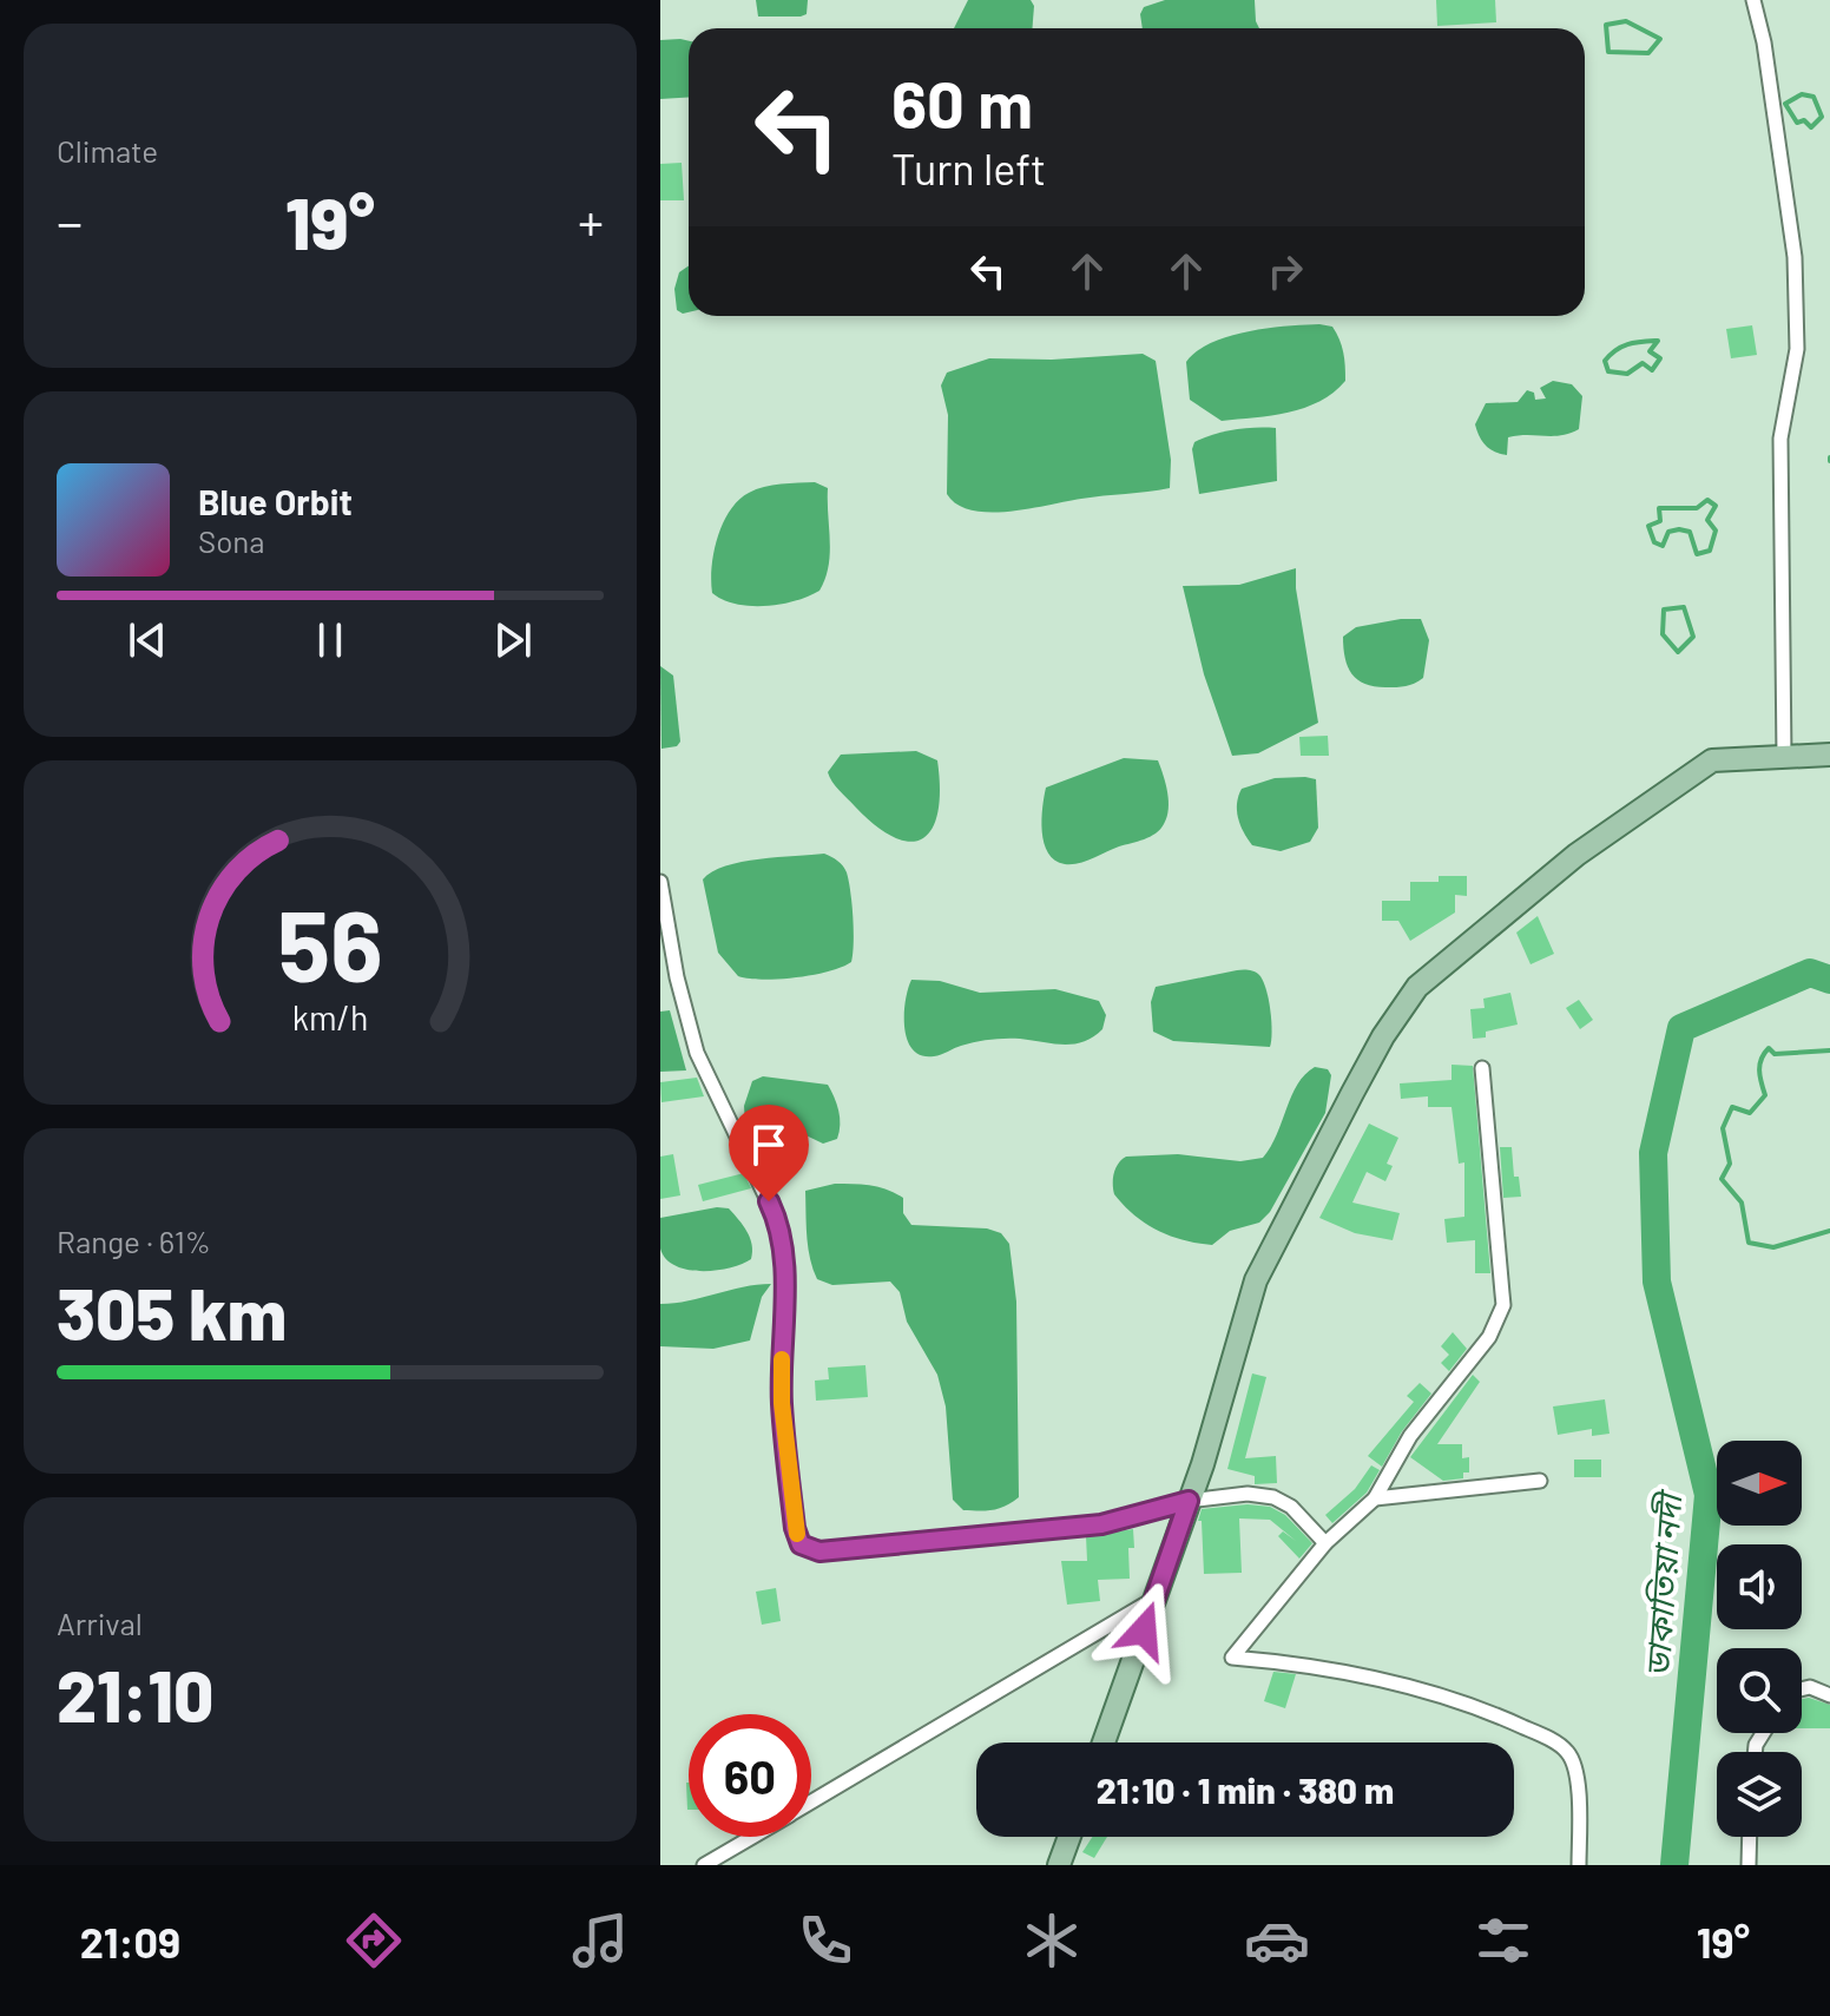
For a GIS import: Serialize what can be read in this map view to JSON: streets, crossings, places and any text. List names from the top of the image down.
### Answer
{
  "water": ["ডাকাতিয়া নদী"],
  "north": "right",
  "page": {
    "tile": [
      "Climate",
      ["Range · 61%", "305 km"],
      ["Arrival", "21:10"]
    ],
    "turn": ["60 m", "Turn left"],
    "heat": ["−", "19°", "+"],
    "song": ["Blue Orbit", "Sona"],
    "limit": "60",
    "trip": "21:10 · 1 min · 380 m",
    "tabs": ["21:09", "19°"],
    "gauge": ["56", "km/h"]
  }
}
